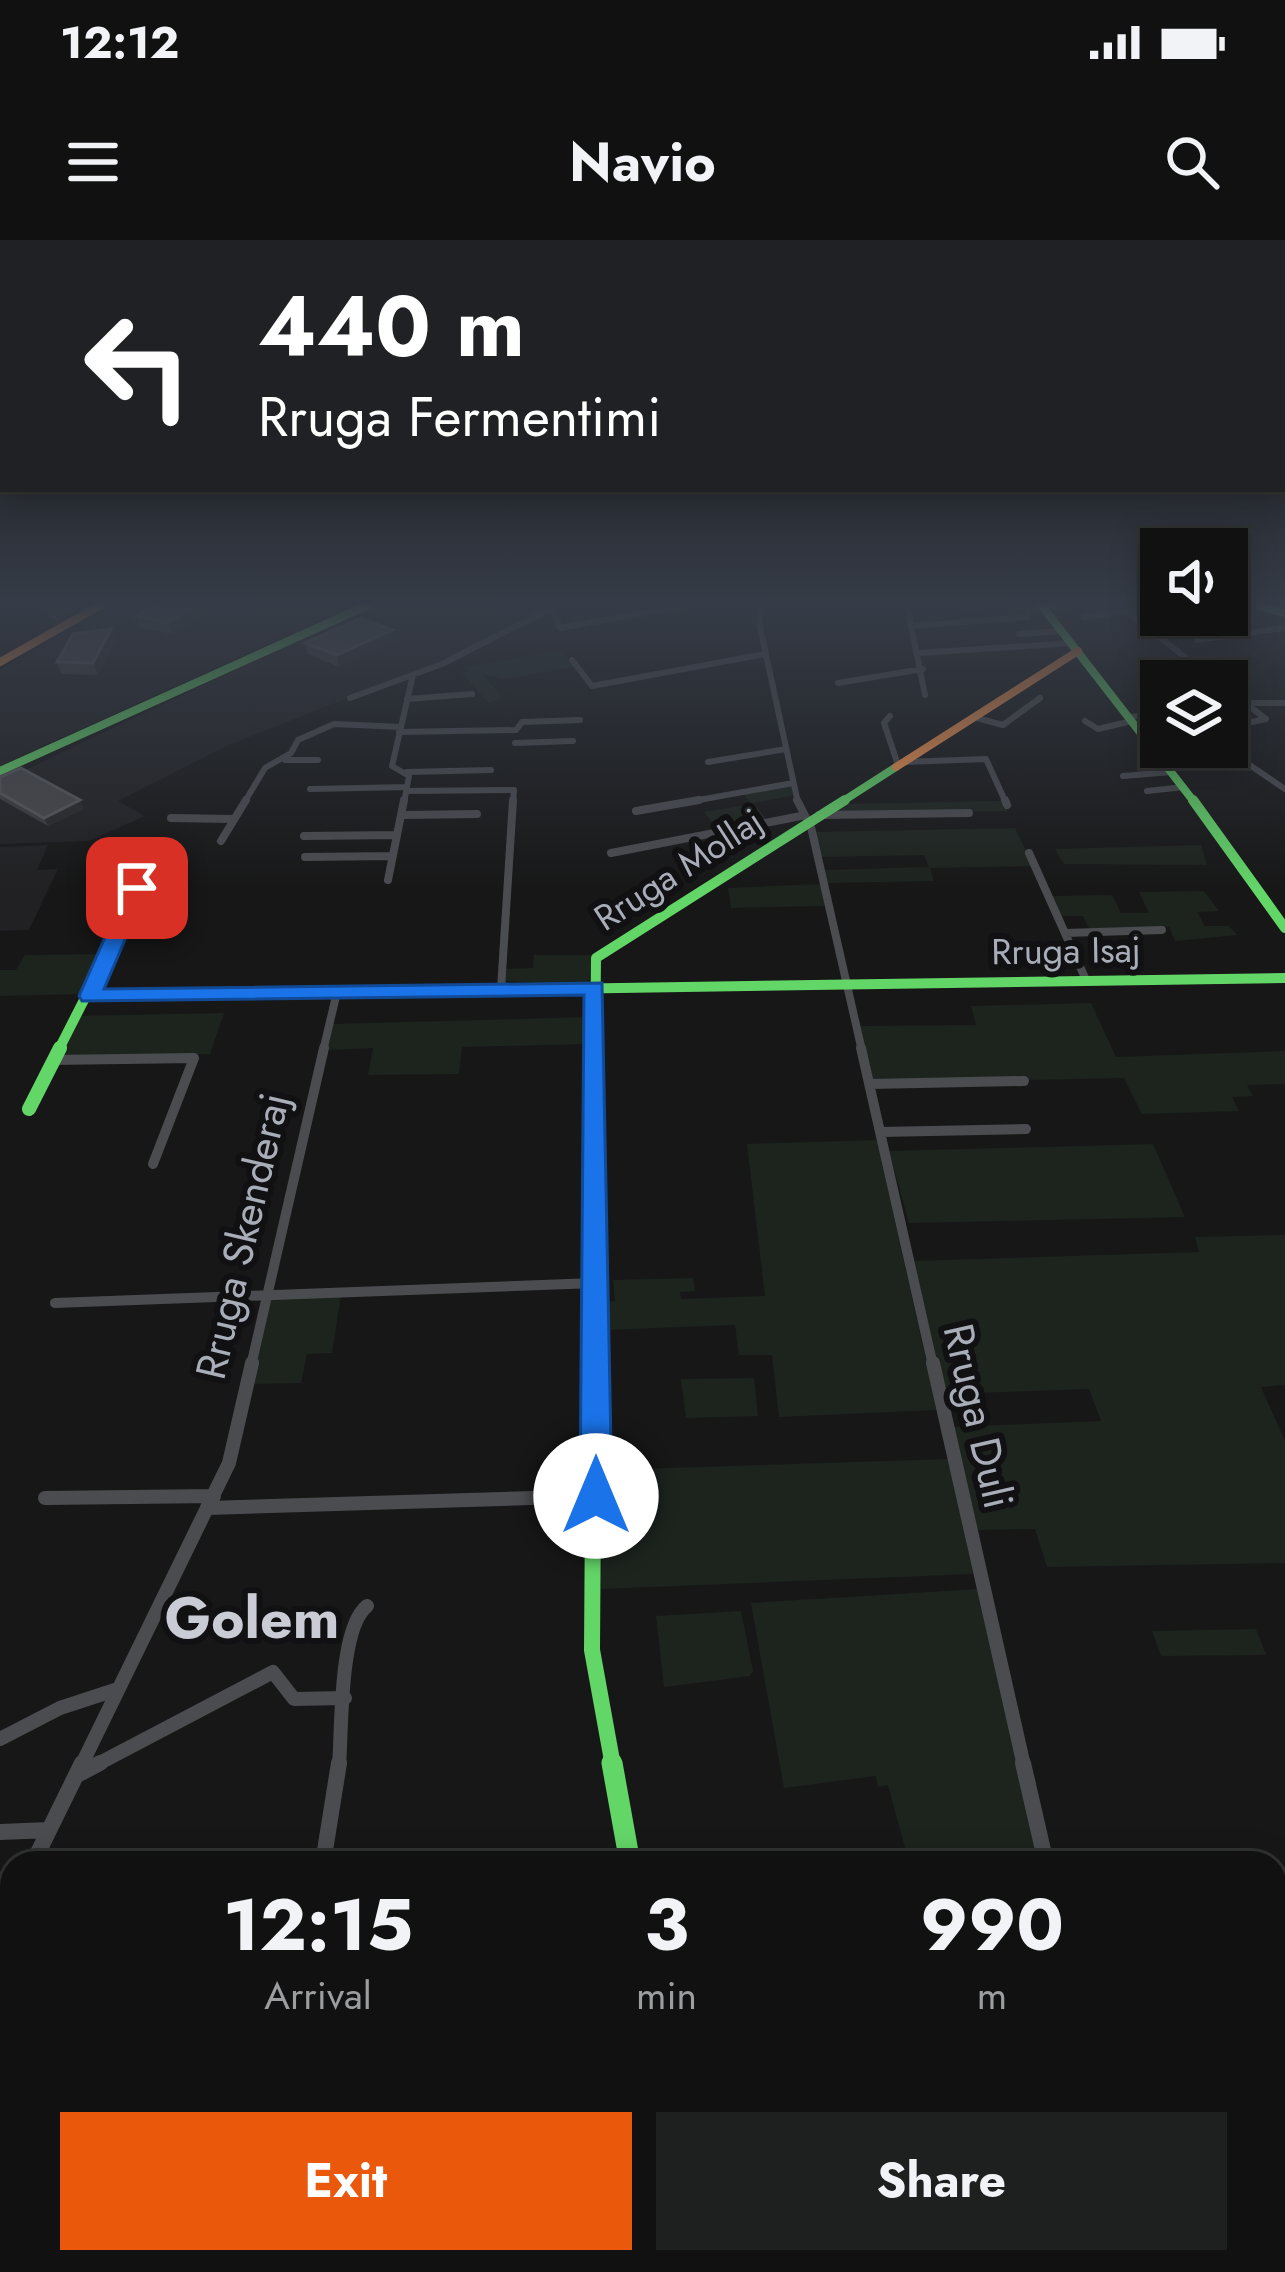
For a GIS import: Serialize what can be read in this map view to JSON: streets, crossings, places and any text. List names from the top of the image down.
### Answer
{
  "streets": {
    "street": [
      "Rruga Mollaj",
      "Rruga Isaj",
      "Rruga Skenderaj",
      "Rruga Duli"
    ]
  },
  "crossings": [
    ["Rruga Mollaj", "Rruga Isaj"],
    ["Rruga Mollaj", "Rruga Duli"],
    ["Rruga Isaj", "Rruga Skenderaj"],
    ["Rruga Isaj", "Rruga Duli"]
  ],
  "districts": ["Golem"],
  "page": {
    "status": "12:12",
    "header": "Navio",
    "turn": ["440 m", "Rruga Fermentimi"],
    "eta": [
      "12:15",
      "Arrival",
      "3",
      "min",
      "990",
      "m"
    ],
    "buttons": ["Exit", "Share"]
  }
}
